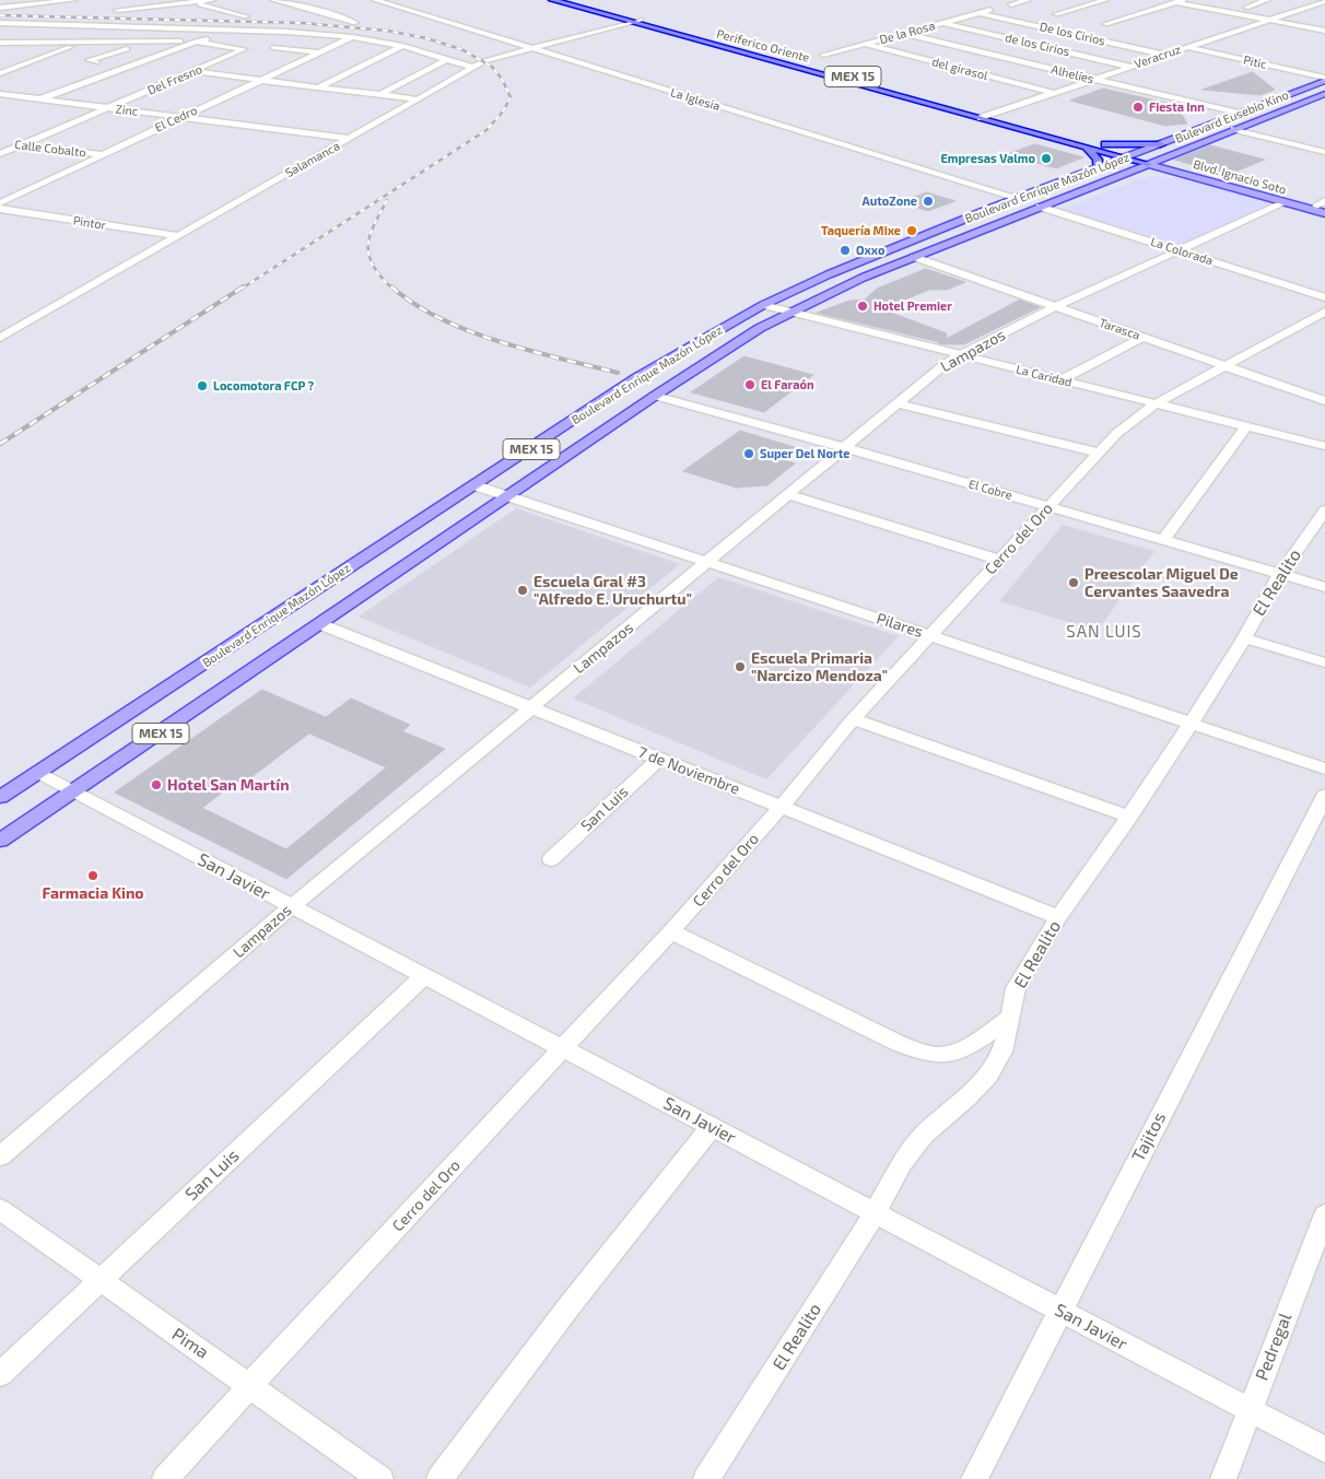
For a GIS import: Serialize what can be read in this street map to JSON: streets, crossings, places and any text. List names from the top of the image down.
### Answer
{
  "streets": {
    "highway": ["Periferico Oriente", "MEX 15"],
    "main road": ["Bulevard Eusebio Kino", "Blvd. Ignacio Soto", "Boulevard Enrique Mazón López"],
    "street": [
      "De la Rosa",
      "De los Cirios",
      "de los Cirios",
      "Veracruz",
      "Pitic",
      "del girasol",
      "Alhelíes",
      "Del Fresno",
      "La Iglesia",
      "Zinc",
      "El Cedro",
      "Calle Cobalto",
      "Salamanca",
      "Pintor",
      "La Colorada",
      "Tarasca",
      "Lampazos",
      "La Caridad",
      "El Cobre",
      "Cerro del Oro",
      "El Realito",
      "Pilares",
      "7 de Noviembre",
      "San Luis",
      "San Javier",
      "Tajitos",
      "Pima",
      "Pedregal"
    ]
  },
  "crossings": [
    ["De la Rosa", "De los Cirios"],
    ["De la Rosa", "de los Cirios"],
    ["De la Rosa", "del girasol"],
    ["De la Rosa", "Alhelíes"],
    ["De los Cirios", "Veracruz"],
    ["de los Cirios", "Veracruz"],
    ["Periferico Oriente", "Veracruz"],
    ["Periferico Oriente", "Bulevard Eusebio Kino"],
    ["Periferico Oriente", "Salamanca"],
    ["Periferico Oriente", "Blvd. Ignacio Soto"],
    ["Periferico Oriente", "Boulevard Enrique Mazón López"],
    ["Veracruz", "Pitic"],
    ["Veracruz", "del girasol"],
    ["Veracruz", "Alhelíes"],
    ["Pitic", "Boulevard Enrique Mazón López"],
    ["Alhelíes", "Boulevard Enrique Mazón López"],
    ["Del Fresno", "Zinc"],
    ["Del Fresno", "Calle Cobalto"],
    ["La Iglesia", "Salamanca"],
    ["La Iglesia", "Boulevard Enrique Mazón López"],
    ["Zinc", "El Cedro"],
    ["Zinc", "Salamanca"],
    ["Bulevard Eusebio Kino", "Blvd. Ignacio Soto"],
    ["Bulevard Eusebio Kino", "Boulevard Enrique Mazón López"],
    ["El Cedro", "Calle Cobalto"],
    ["Salamanca", "Pintor"],
    ["Blvd. Ignacio Soto", "Boulevard Enrique Mazón López"],
    ["Blvd. Ignacio Soto", "Lampazos"],
    ["Boulevard Enrique Mazón López", "La Colorada"],
    ["Boulevard Enrique Mazón López", "Tarasca"],
    ["Boulevard Enrique Mazón López", "La Caridad"],
    ["Boulevard Enrique Mazón López", "El Cobre"],
    ["Boulevard Enrique Mazón López", "Pilares"],
    ["Boulevard Enrique Mazón López", "7 de Noviembre"],
    ["Boulevard Enrique Mazón López", "San Javier"],
    ["La Colorada", "Lampazos"],
    ["Tarasca", "Lampazos"],
    ["Tarasca", "Cerro del Oro"],
    ["Lampazos", "La Caridad"],
    ["Lampazos", "El Cobre"],
    ["Lampazos", "Pilares"],
    ["Lampazos", "7 de Noviembre"],
    ["Lampazos", "San Javier"],
    ["La Caridad", "Cerro del Oro"],
    ["El Cobre", "Cerro del Oro"],
    ["El Cobre", "El Realito"],
    ["Cerro del Oro", "Pilares"],
    ["Cerro del Oro", "7 de Noviembre"],
    ["Cerro del Oro", "San Javier"],
    ["Cerro del Oro", "Pima"],
    ["El Realito", "Pilares"],
    ["El Realito", "7 de Noviembre"],
    ["El Realito", "San Javier"],
    ["7 de Noviembre", "San Luis"],
    ["San Luis", "San Javier"],
    ["San Luis", "Pima"],
    ["San Javier", "Tajitos"],
    ["San Javier", "Pedregal"]
  ],
  "districts": ["SAN LUIS"],
  "places": [
    "Fiesta Inn",
    "Empresas Valmo",
    "AutoZone",
    "Taquería Mixe",
    "Oxxo",
    "Hotel Premier",
    "El Faraón",
    "Locomotora FCP ?",
    "Super Del Norte",
    "Preescolar Miguel De Cervantes Saavedra",
    "Escuela Gral #3 \"Alfredo E. Uruchurtu\"",
    "Escuela Primaria \"Narcizo Mendoza\"",
    "Hotel San Martín",
    "Farmacia Kino"
  ]
}
